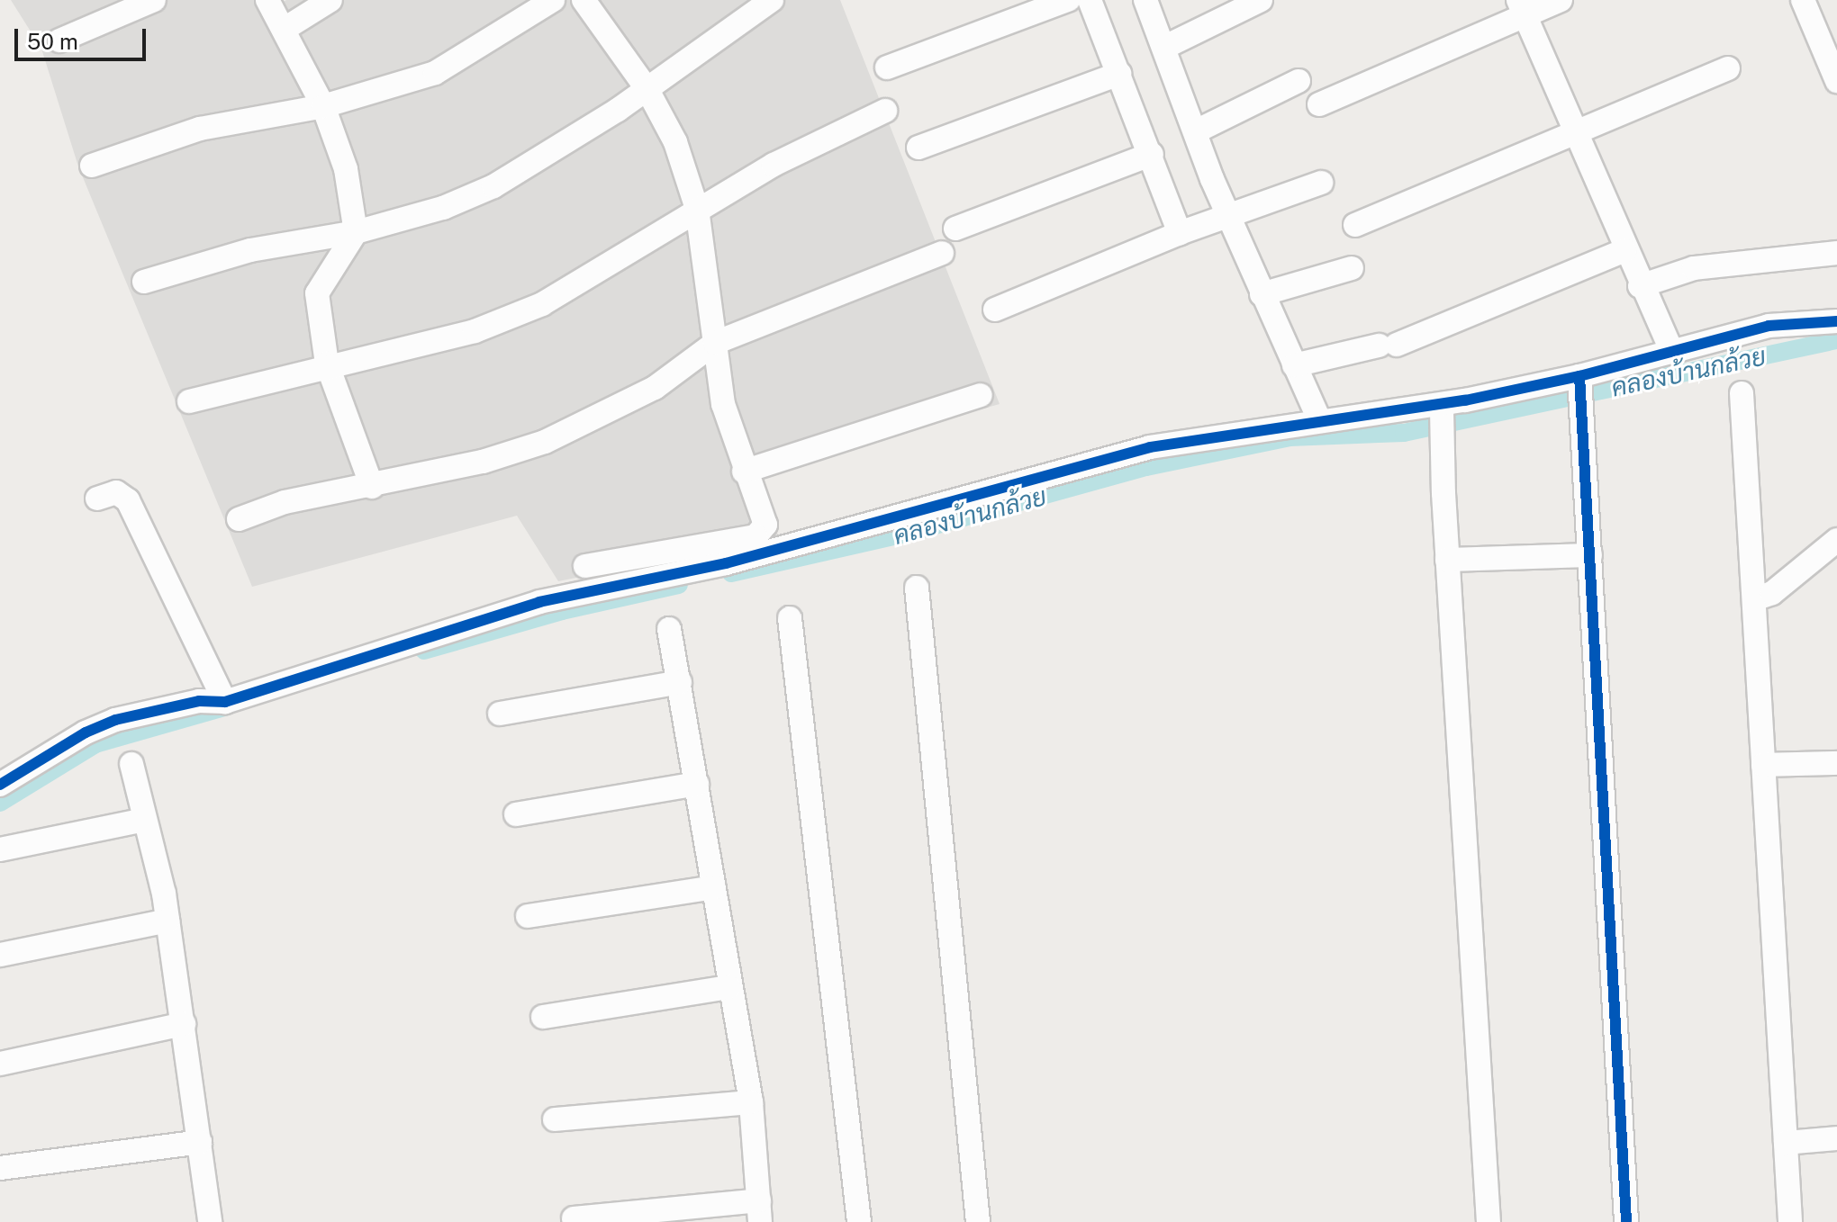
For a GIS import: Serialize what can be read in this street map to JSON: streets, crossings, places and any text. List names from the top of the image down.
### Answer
{
  "water": ["คลองบ้านกล้วย"],
  "scale_bar": "50 m"
}
